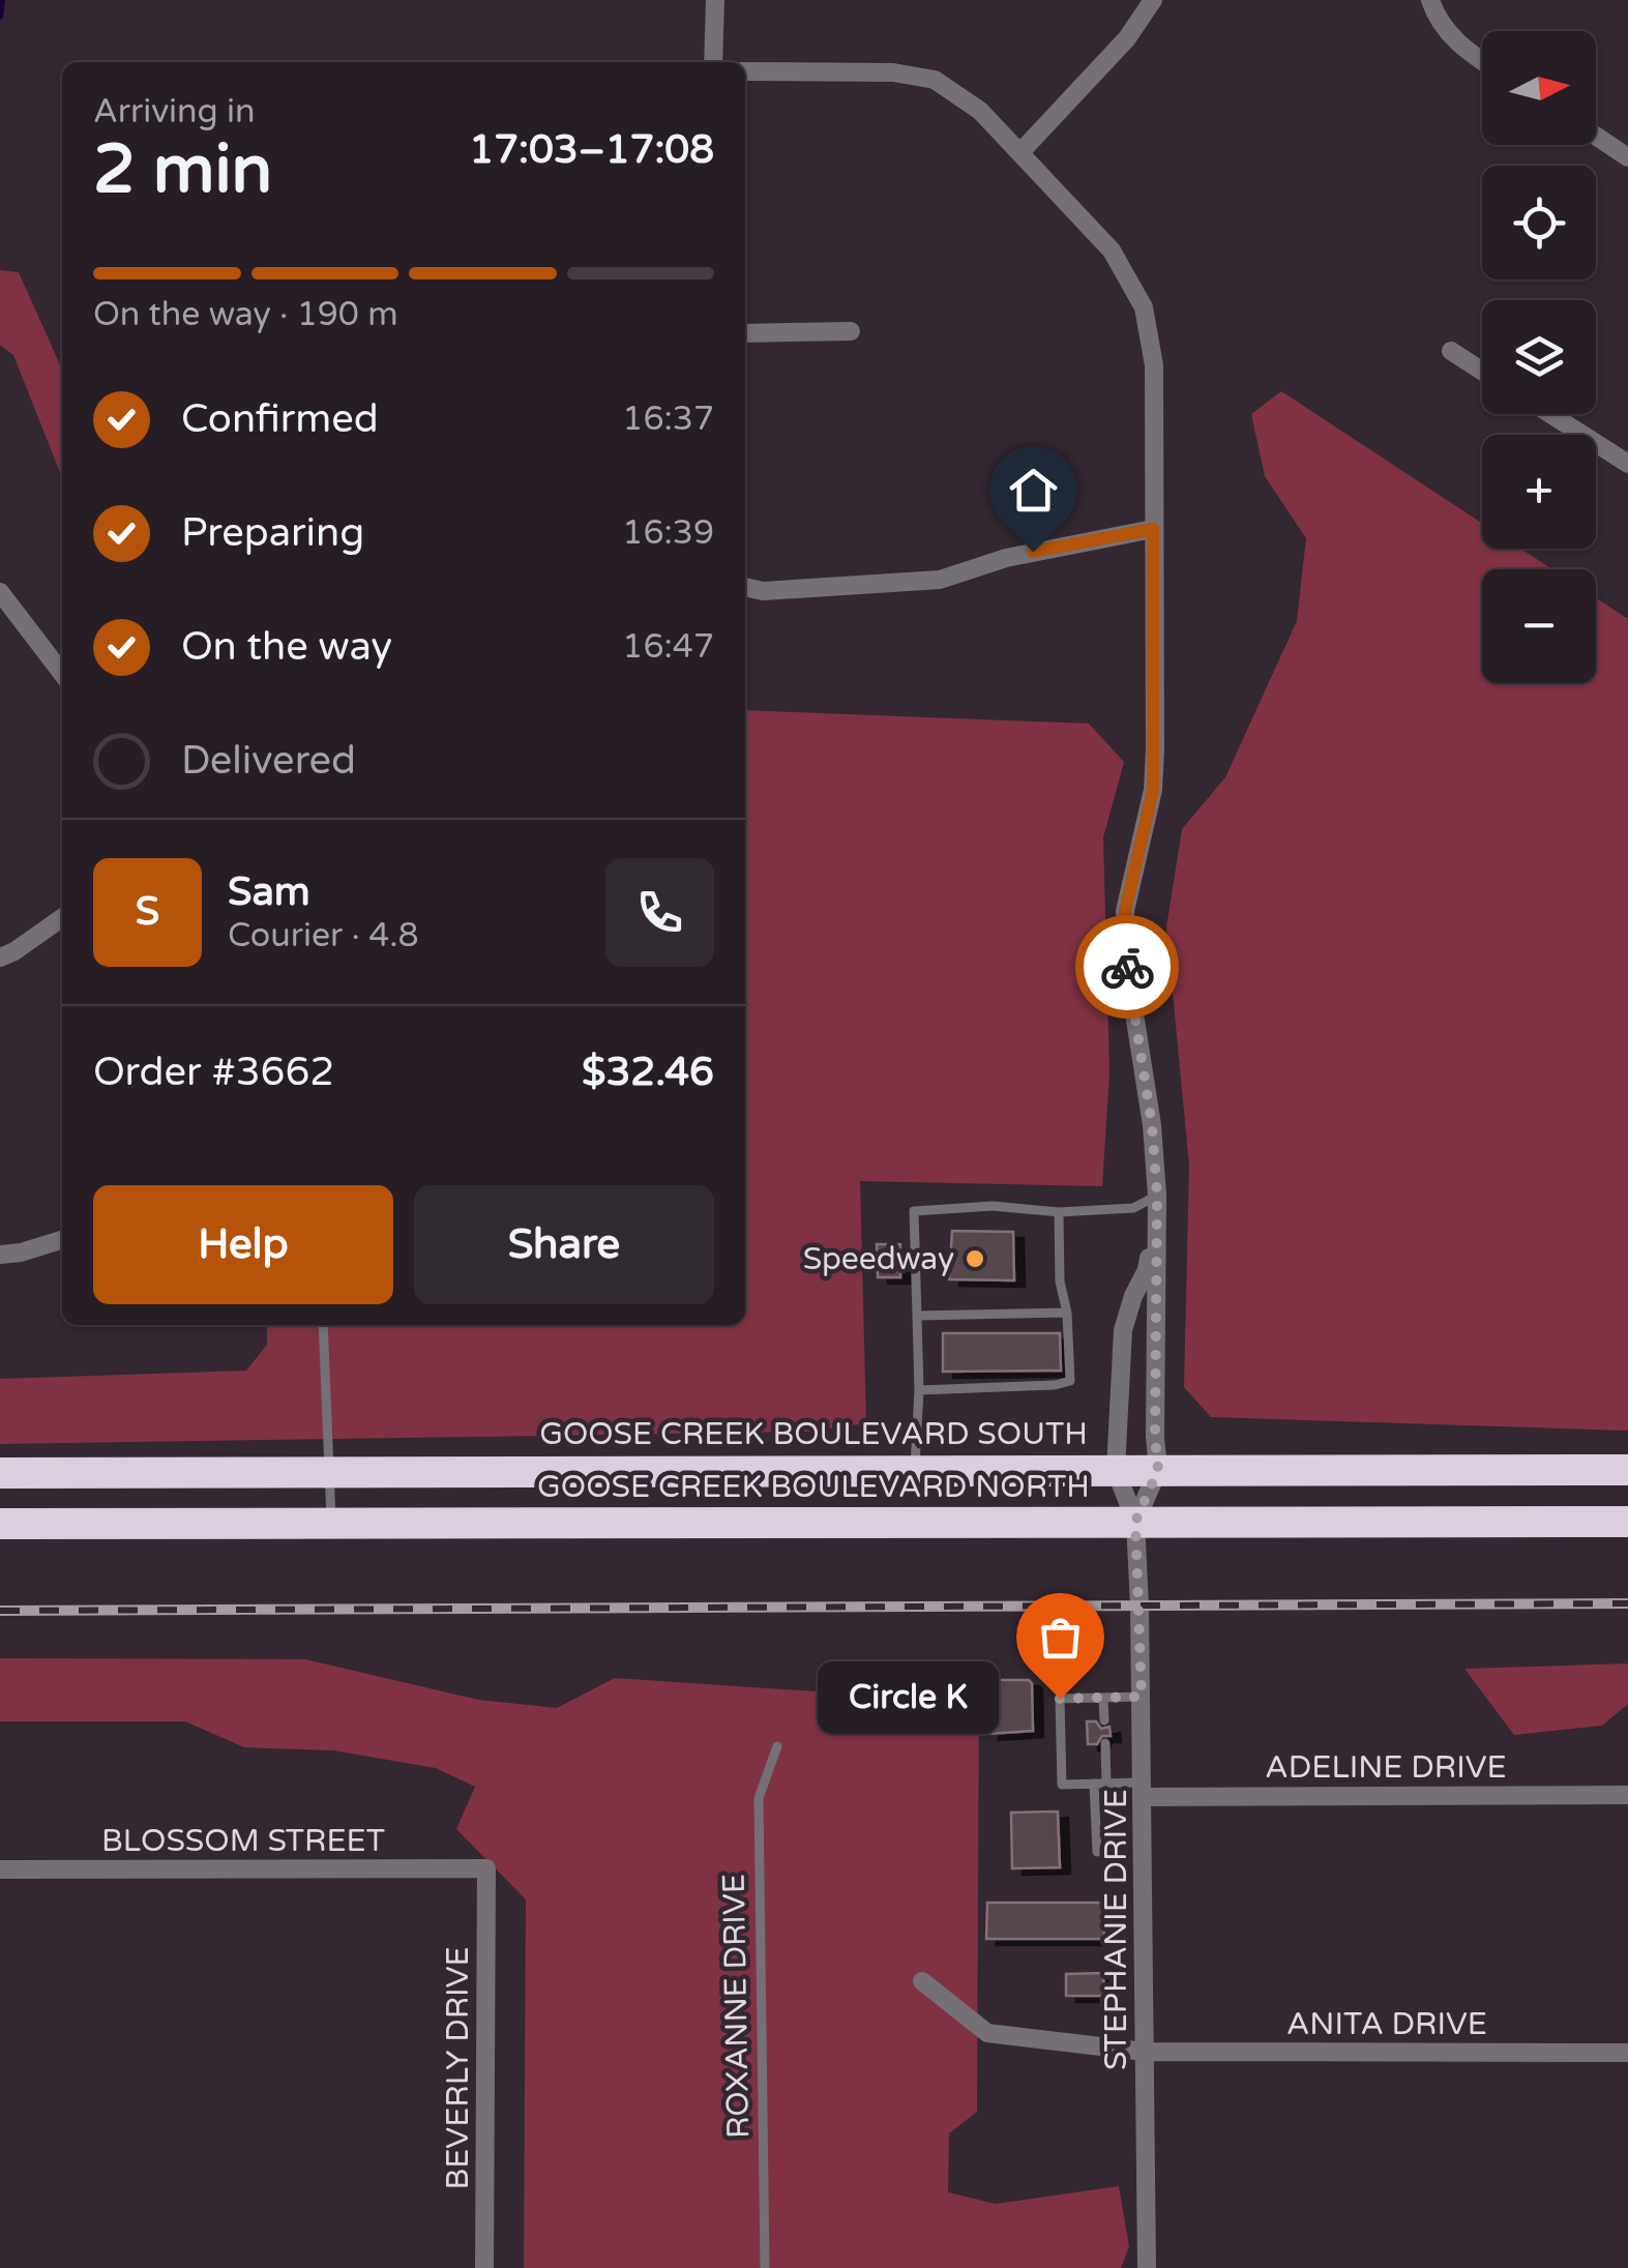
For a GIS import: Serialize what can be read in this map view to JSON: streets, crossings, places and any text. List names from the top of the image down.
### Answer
{
  "streets": {
    "highway": ["GOOSE CREEK BOULEVARD SOUTH", "GOOSE CREEK BOULEVARD NORTH"],
    "street": [
      "ADELINE DRIVE",
      "BLOSSOM STREET",
      "STEPHANIE DRIVE",
      "ANITA DRIVE",
      "BEVERLY DRIVE"
    ],
    "lane": ["ROXANNE DRIVE"]
  },
  "crossings": [
    ["GOOSE CREEK BOULEVARD SOUTH", "STEPHANIE DRIVE"],
    ["GOOSE CREEK BOULEVARD NORTH", "STEPHANIE DRIVE"],
    ["ADELINE DRIVE", "STEPHANIE DRIVE"],
    ["BLOSSOM STREET", "BEVERLY DRIVE"],
    ["STEPHANIE DRIVE", "ANITA DRIVE"]
  ],
  "places": ["Speedway", "Circle K"],
  "north": "right",
  "page": {
    "map_buttons": ["+", "−"],
    "heading": ["2 min", "Arriving in", "17:03–17:08"],
    "panel": [
      "Sam",
      "Courier · 4.8",
      "Order #3662",
      "$32.46"
    ],
    "bar": "On the way · 190 m",
    "list": [
      ["Confirmed", "16:37"],
      ["Preparing", "16:39"],
      ["On the way", "16:47"],
      "Delivered"
    ],
    "round": "S",
    "buttons": ["Help", "Share"],
    "bubble": "Circle K"
  }
}
